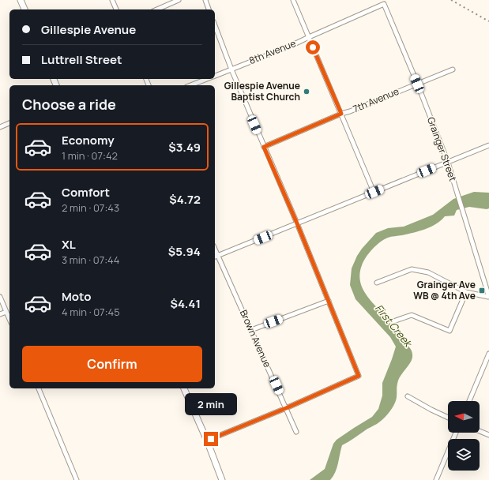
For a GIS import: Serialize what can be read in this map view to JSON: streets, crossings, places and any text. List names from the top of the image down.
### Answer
{
  "streets": {
    "street": [
      "8th Avenue",
      "7th Avenue",
      "Grainger Street",
      "Brown Avenue"
    ]
  },
  "crossings": [
    ["8th Avenue", "Grainger Street"],
    ["7th Avenue", "Grainger Street"]
  ],
  "water": ["First Creek"],
  "places": {
    "other": ["Gillespie Avenue Baptist Church"],
    "transit": ["Grainger Ave WB @ 4th Ave"]
  },
  "north": "left",
  "page": {
    "banner": ["Gillespie Avenue", "Luttrell Street"],
    "heading": "Choose a ride",
    "list": [
      {
        "name": "Economy",
        "note": "1 min · 07:42",
        "value": "$3.49"
      },
      {
        "name": "Comfort",
        "note": "2 min · 07:43",
        "value": "$4.72"
      },
      {
        "name": "XL",
        "note": "3 min · 07:44",
        "value": "$5.94"
      },
      {
        "name": "Moto",
        "note": "4 min · 07:45",
        "value": "$4.41"
      }
    ],
    "buttons": "Confirm",
    "bubble": "2 min"
  }
}
